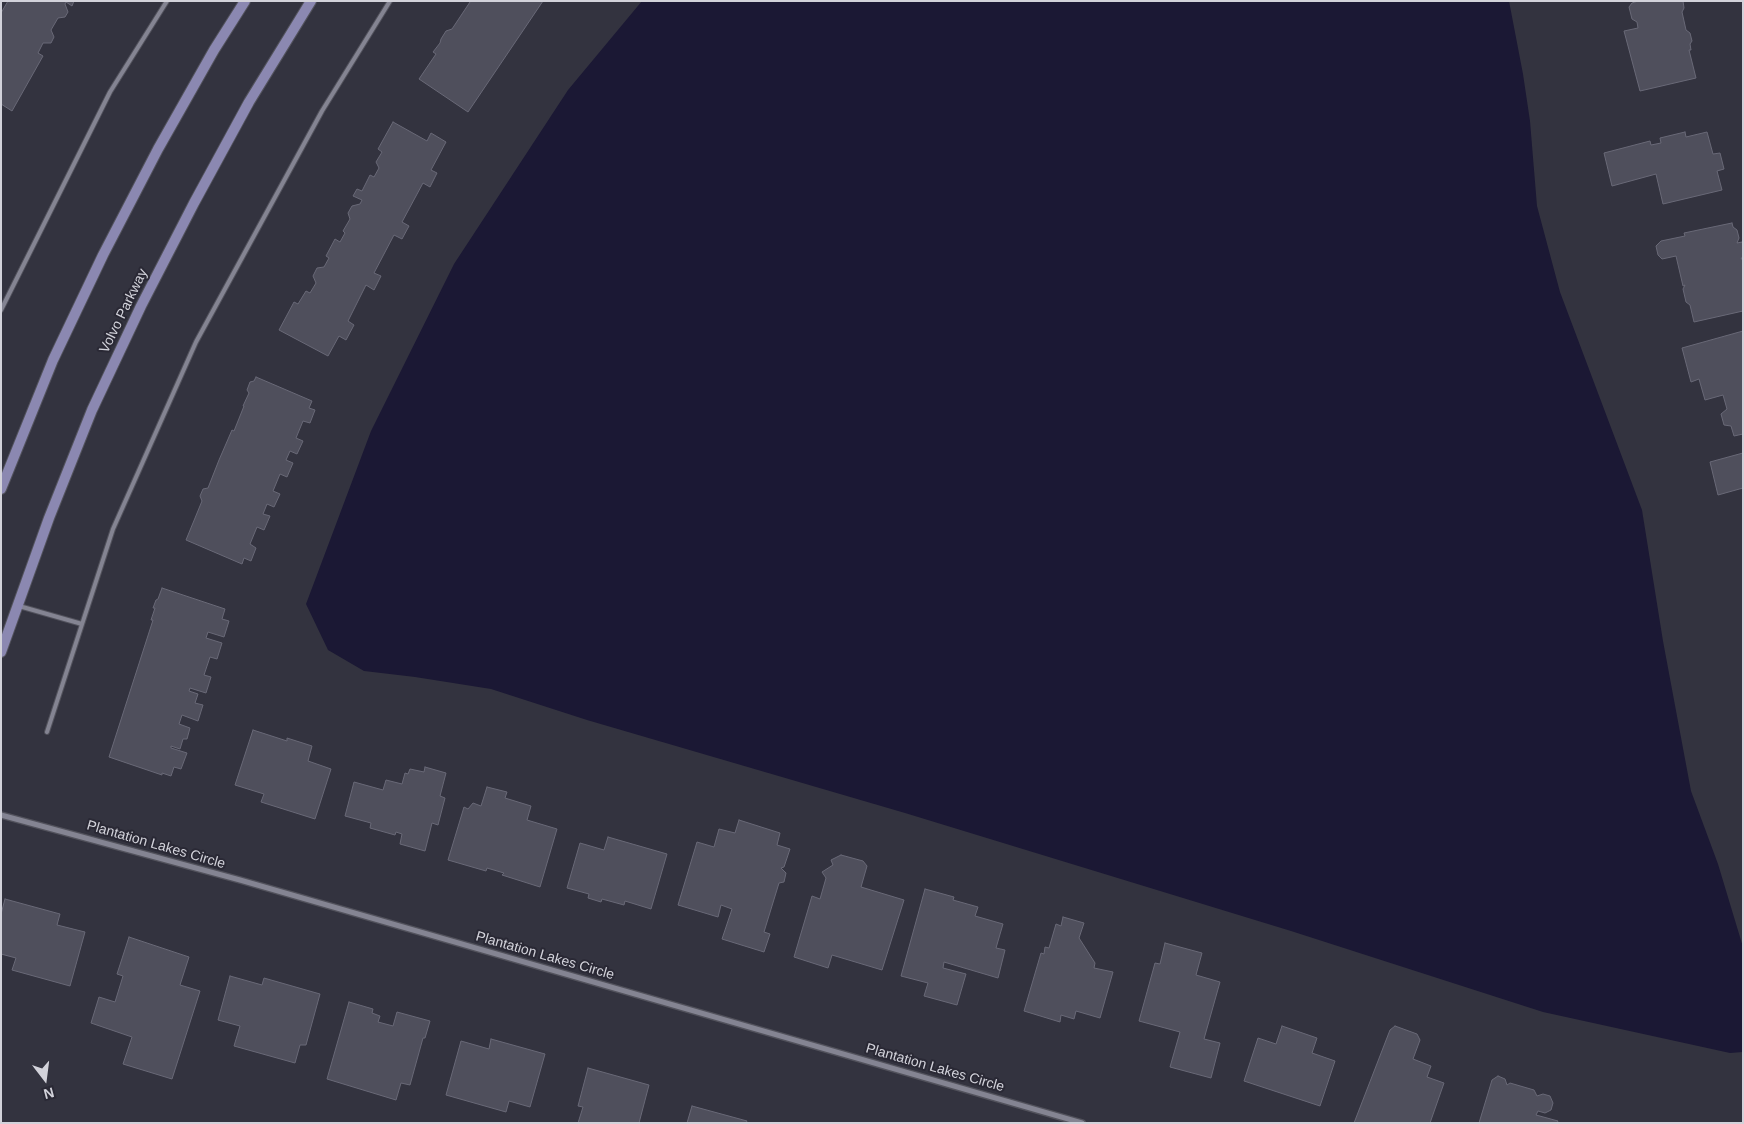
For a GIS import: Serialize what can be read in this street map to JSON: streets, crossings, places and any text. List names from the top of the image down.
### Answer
{
  "streets": {
    "main road": ["Volvo Parkway"],
    "street": ["Plantation Lakes Circle"]
  },
  "north": "bottom"
}
